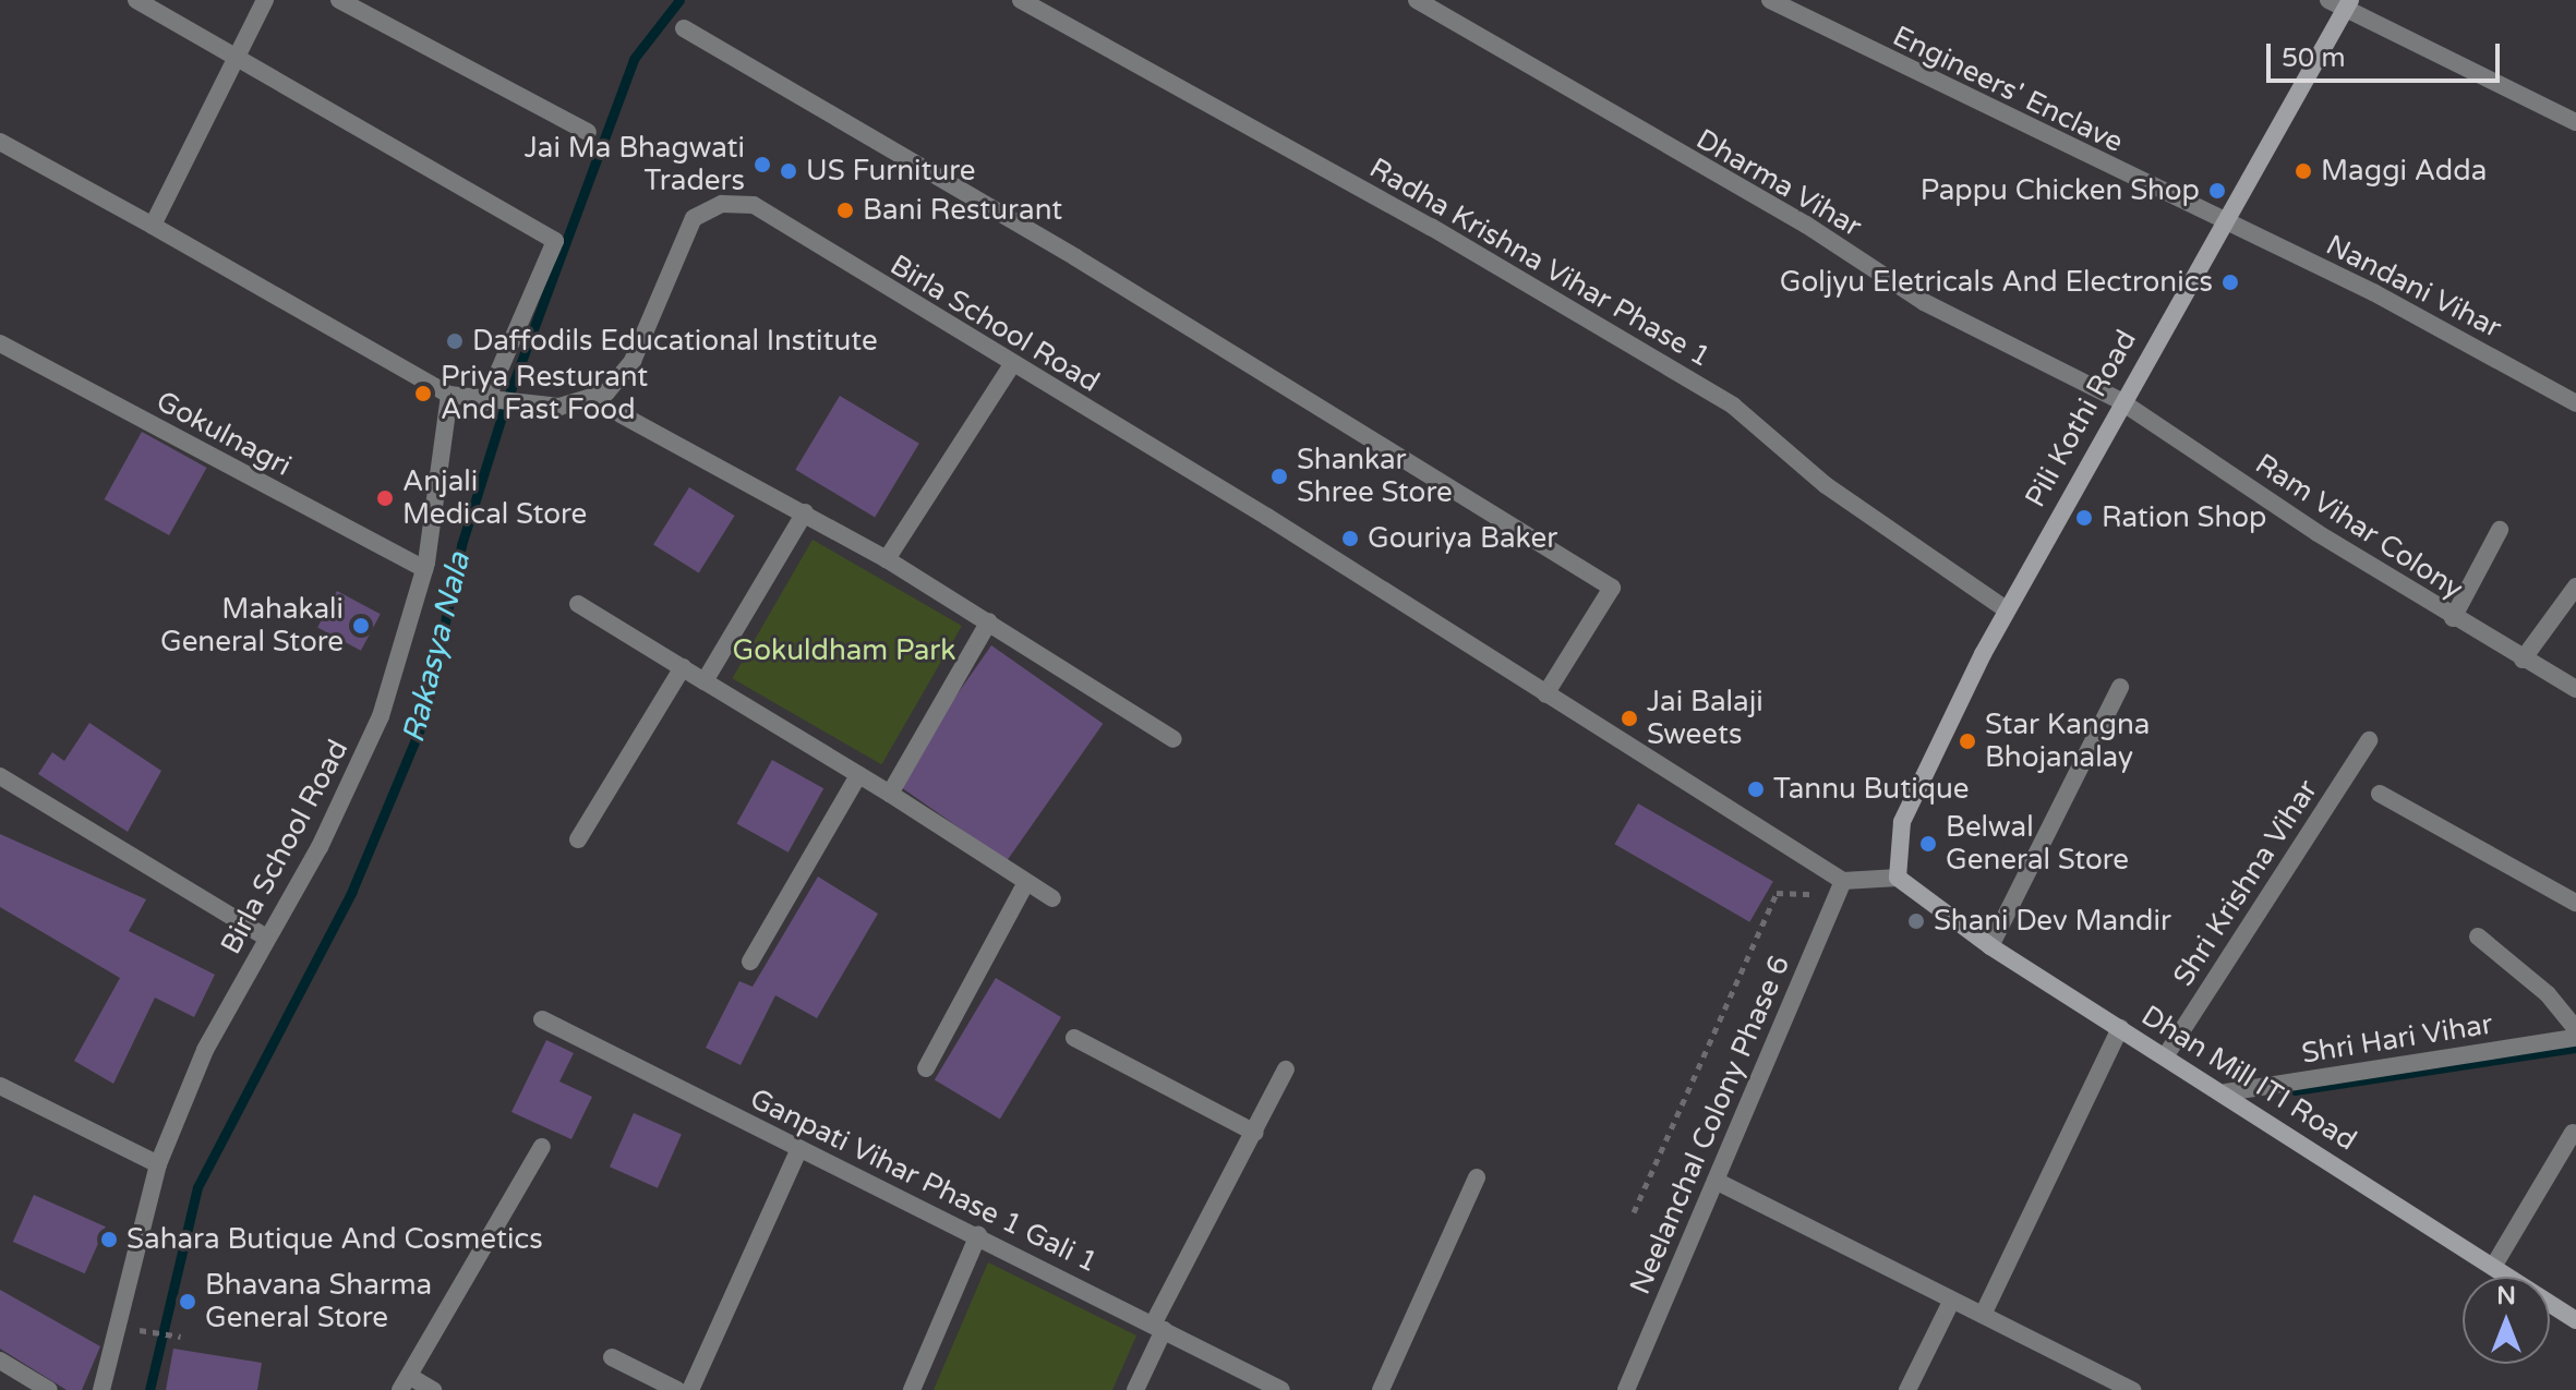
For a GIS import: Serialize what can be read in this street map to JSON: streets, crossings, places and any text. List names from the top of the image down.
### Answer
{
  "streets": {
    "street": [
      "Engineers' Enclave",
      "Dharma Vihar",
      "Radha Krishna Vihar Phase 1",
      "Nandani Vihar",
      "Birla School Road",
      "Pili Kothi Road",
      "Gokulnagri",
      "Ram Vihar Colony",
      "Shri Krishna Vihar",
      "Shri Hari Vihar",
      "Dhan Mill ITI Road",
      "Neelanchal Colony Phase 6",
      "Ganpati Vihar Phase 1 Gali 1"
    ]
  },
  "crossings": [
    ["Engineers' Enclave", "Nandani Vihar"],
    ["Engineers' Enclave", "Pili Kothi Road"],
    ["Dharma Vihar", "Pili Kothi Road"],
    ["Dharma Vihar", "Ram Vihar Colony"],
    ["Radha Krishna Vihar Phase 1", "Pili Kothi Road"],
    ["Nandani Vihar", "Pili Kothi Road"],
    ["Birla School Road", "Gokulnagri"],
    ["Birla School Road", "Neelanchal Colony Phase 6"],
    ["Pili Kothi Road", "Ram Vihar Colony"],
    ["Pili Kothi Road", "Dhan Mill ITI Road"],
    ["Shri Krishna Vihar", "Dhan Mill ITI Road"],
    ["Shri Hari Vihar", "Dhan Mill ITI Road"]
  ],
  "water": ["Rakasya Nala"],
  "parks": ["Gokuldham Park"],
  "places": [
    "Jai Ma Bhagwati Traders",
    "US Furniture",
    "Maggi Adda",
    "Pappu Chicken Shop",
    "Bani Resturant",
    "Goljyu Eletricals And Electronics",
    "Daffodils Educational Institute",
    "Priya Resturant And Fast Food",
    "Shankar Shree Store",
    "Anjali Medical Store",
    "Ration Shop",
    "Gouriya Baker",
    "Mahakali General Store",
    "Jai Balaji Sweets",
    "Star Kangna Bhojanalay",
    "Tannu Butique",
    "Belwal General Store",
    "Shani Dev Mandir",
    "Sahara Butique And Cosmetics",
    "Bhavana Sharma General Store"
  ],
  "scale_bar": "50 m",
  "north": "top"
}
